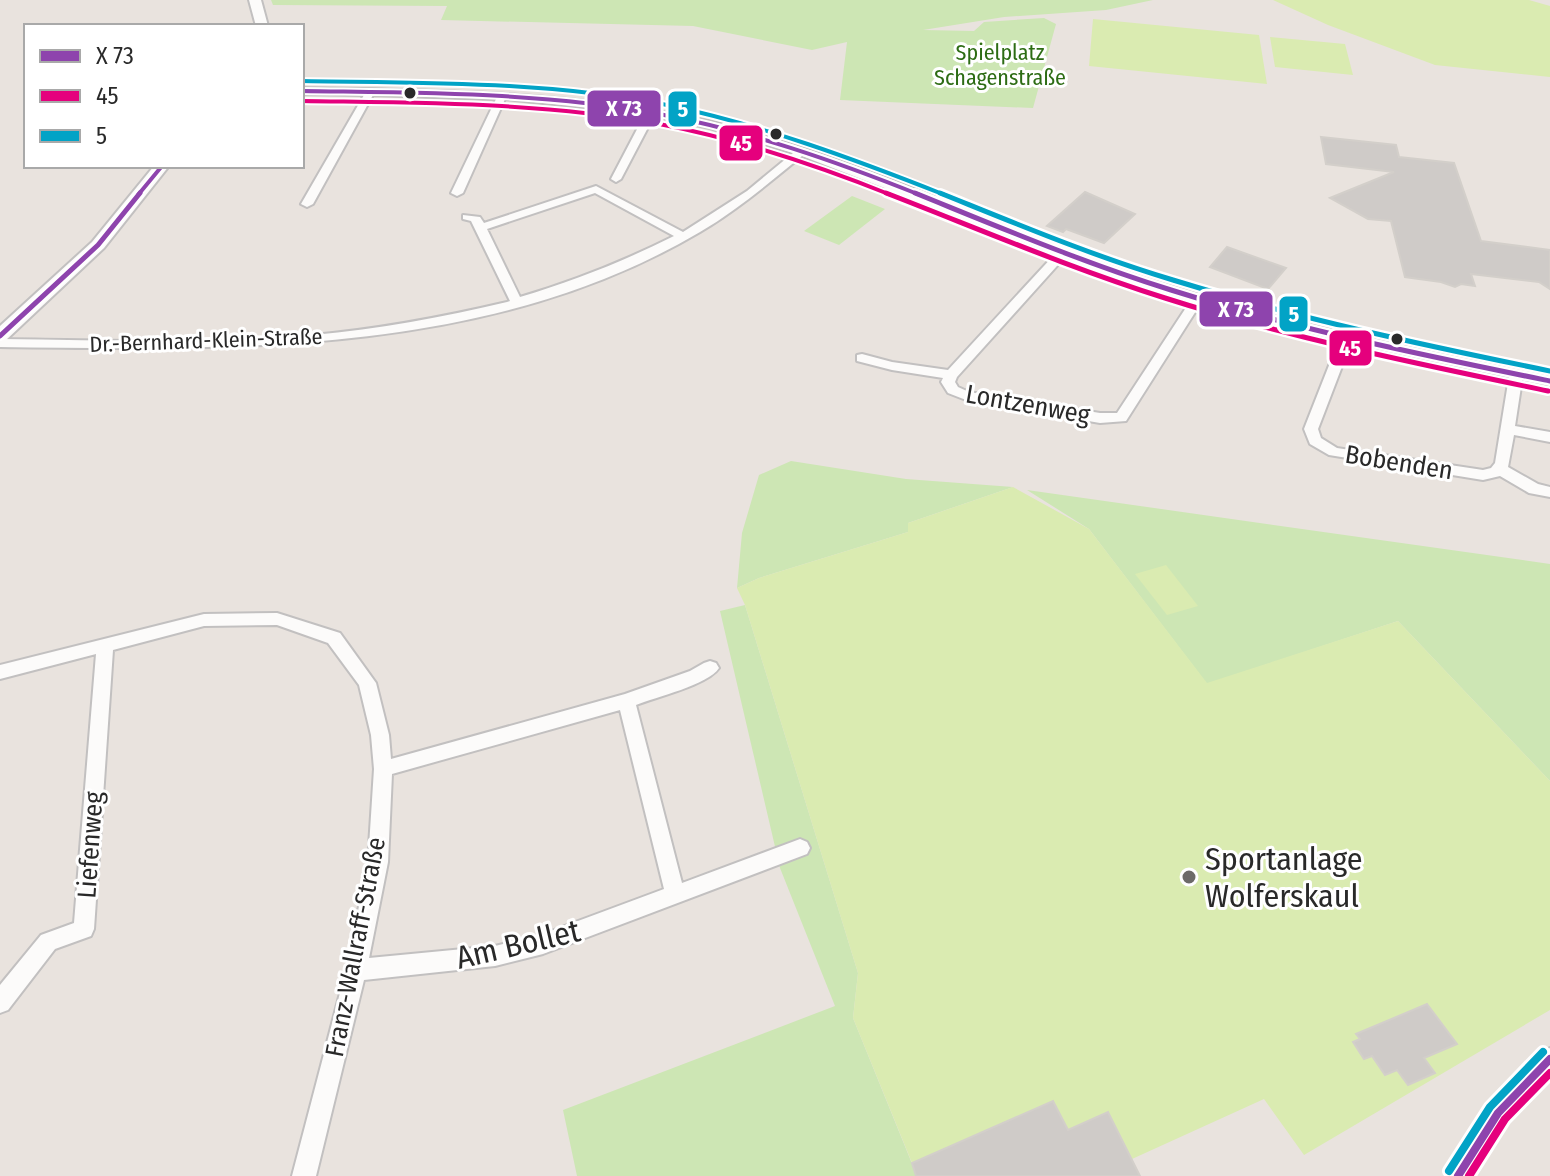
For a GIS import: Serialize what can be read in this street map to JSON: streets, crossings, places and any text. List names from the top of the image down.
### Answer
{
  "streets": {
    "street": [
      "Dr.-Bernhard-Klein-Straße",
      "Lontzenweg",
      "Bobenden",
      "Liefenweg",
      "Am Bollet",
      "Franz-Wallraff-Straße"
    ]
  },
  "crossings": [
    ["Liefenweg", "Franz-Wallraff-Straße"],
    ["Am Bollet", "Franz-Wallraff-Straße"]
  ],
  "parks": ["Spielplatz Schagenstraße"],
  "places": ["Sportanlage Wolferskaul"],
  "lines": ["transit line 5", "transit line 45"],
  "legend": ["X 73", "45", "5"]
}
